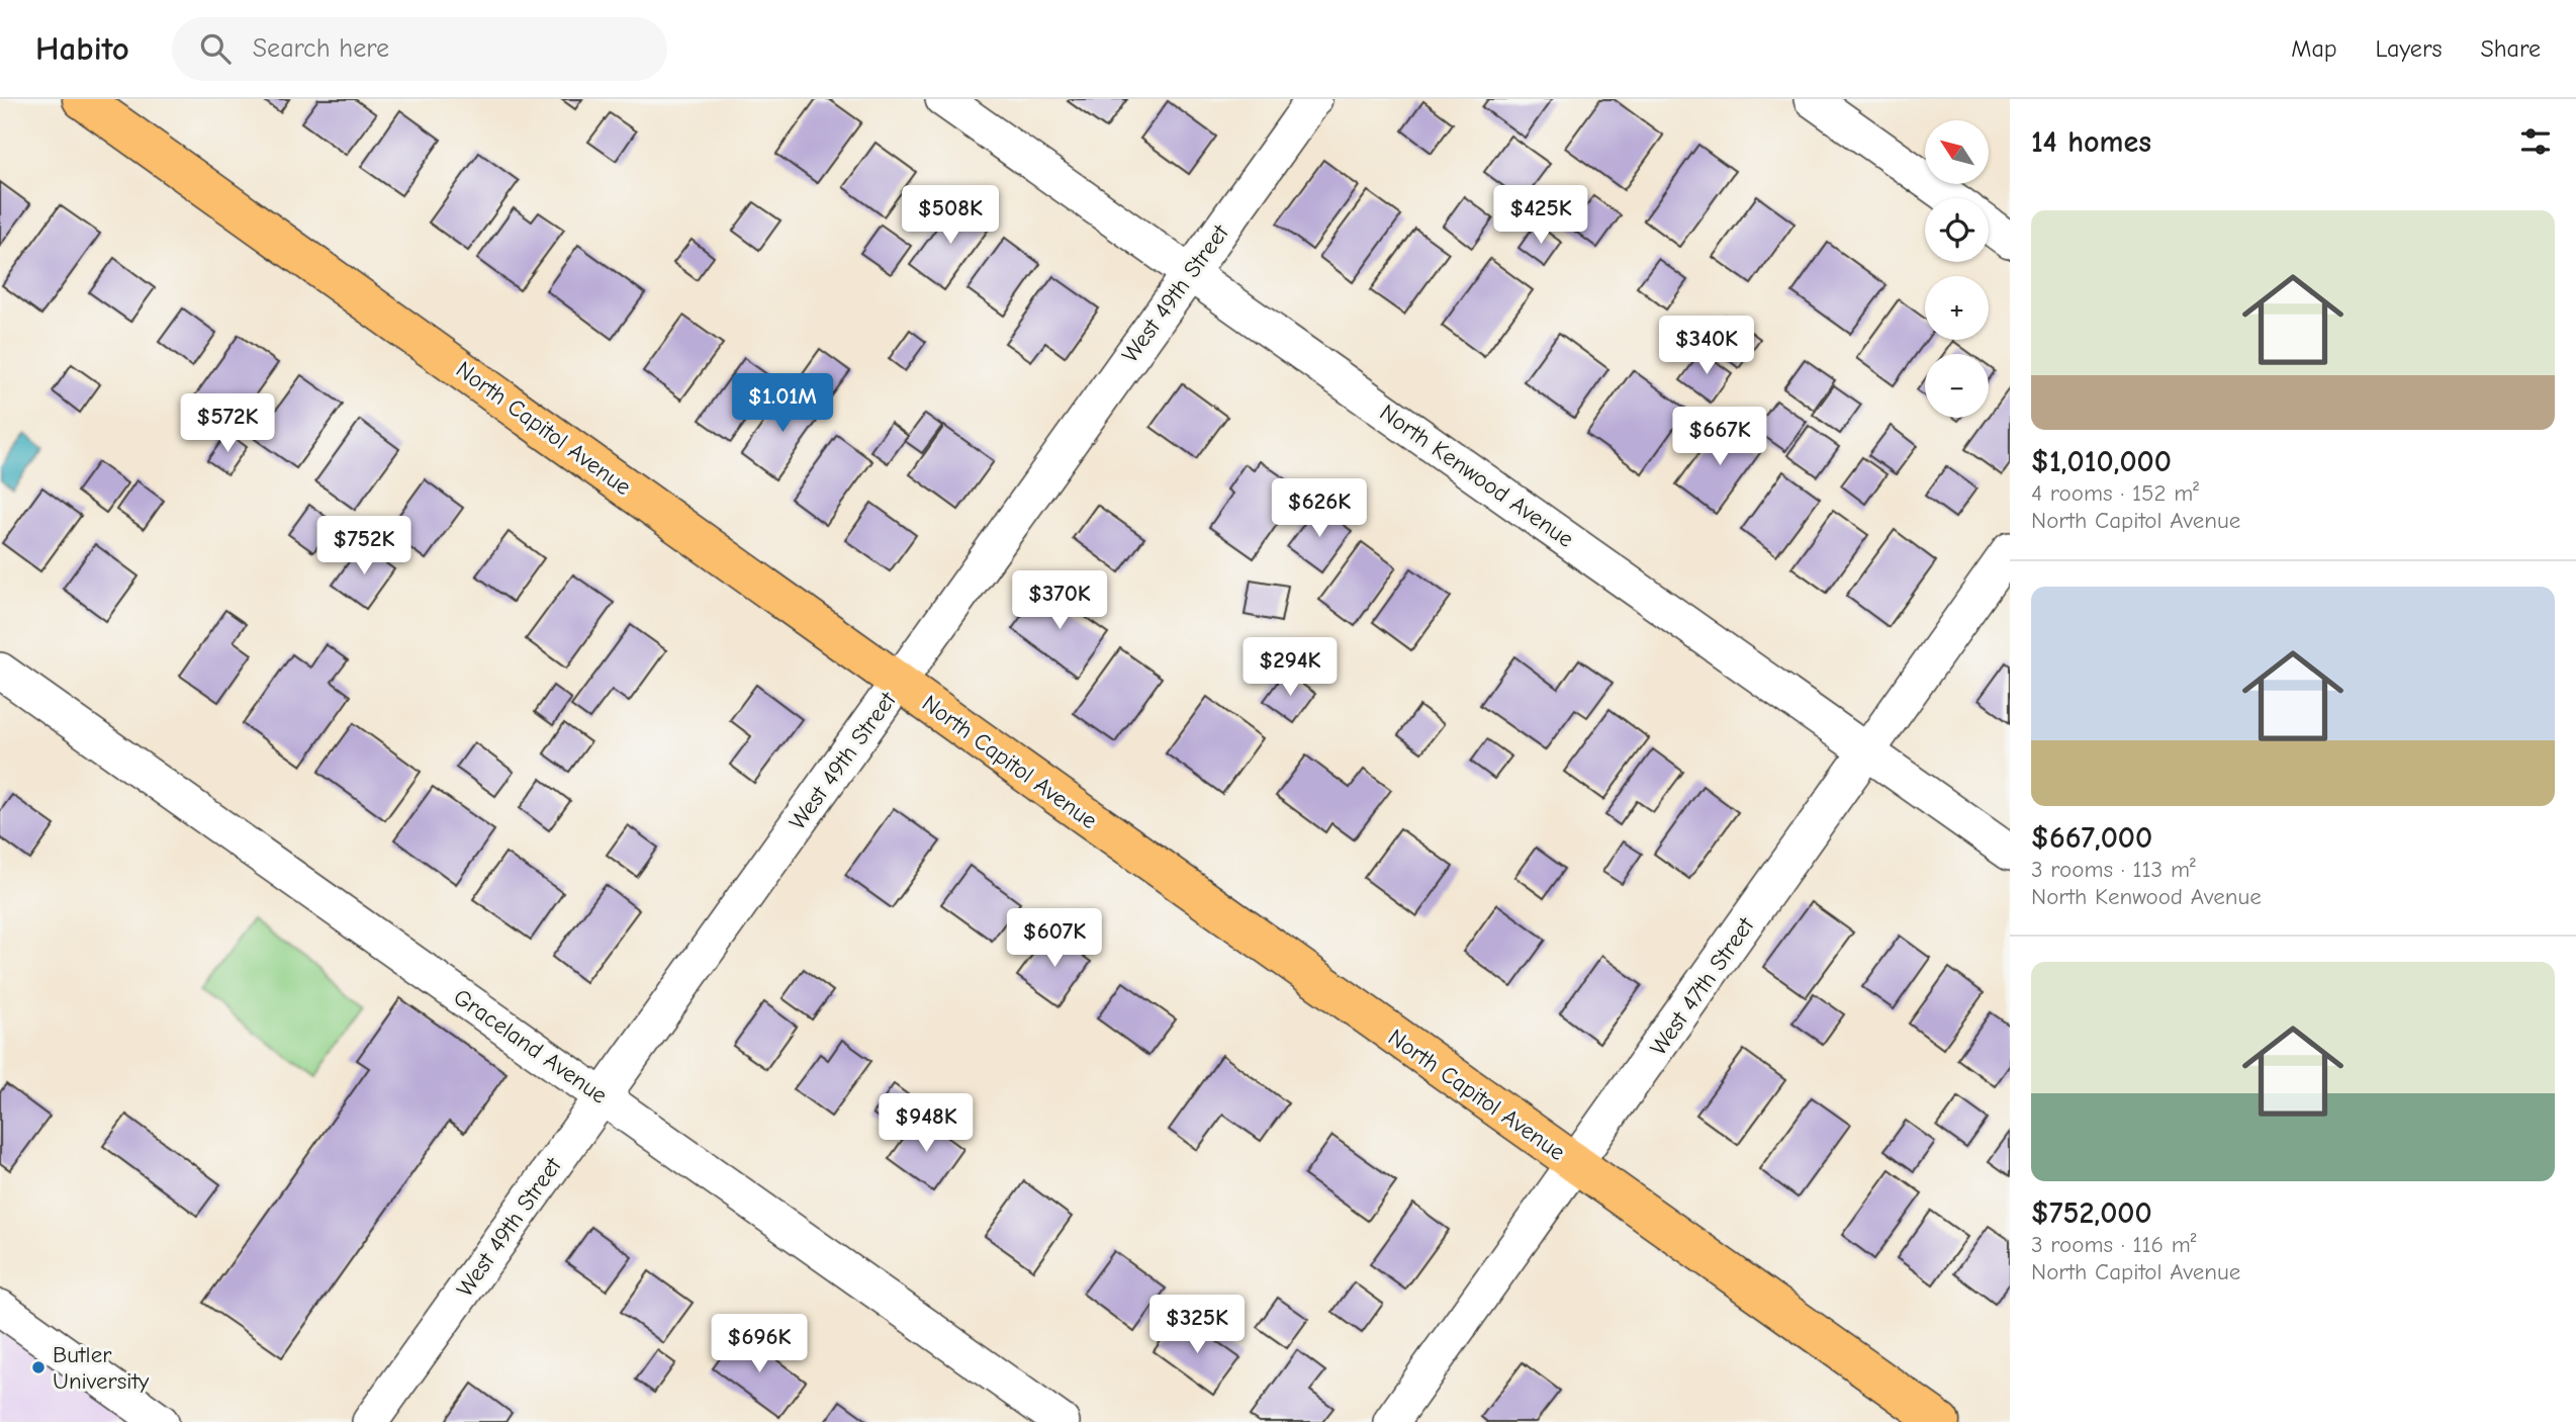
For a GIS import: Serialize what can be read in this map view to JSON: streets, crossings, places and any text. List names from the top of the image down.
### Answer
{
  "streets": {
    "main road": ["North Capitol Avenue"],
    "street": [
      "West 49th Street",
      "North Kenwood Avenue",
      "West 47th Street",
      "Graceland Avenue"
    ]
  },
  "crossings": [
    ["West 49th Street", "North Capitol Avenue"],
    ["West 49th Street", "North Kenwood Avenue"],
    ["West 49th Street", "Graceland Avenue"],
    ["North Capitol Avenue", "West 47th Street"],
    ["North Kenwood Avenue", "West 47th Street"]
  ],
  "places": ["Butler University"],
  "north": "top left",
  "page": {
    "header": "Habito",
    "search": "Search here",
    "nav": ["Map", "Layers", "Share"],
    "heading": "14 homes",
    "map_buttons": ["+", "−"],
    "list": [
      {
        "name": "$1,010,000",
        "note": "4 rooms · 152 m² · North Capitol Avenue"
      },
      {
        "name": "$667,000",
        "note": "3 rooms · 113 m² · North Kenwood Avenue"
      },
      {
        "name": "$752,000",
        "note": "3 rooms · 116 m² · North Capitol Avenue"
      }
    ],
    "price": [
      "$508K",
      "$425K",
      "$340K",
      "$1.01M",
      "$572K",
      "$667K",
      "$626K",
      "$752K",
      "$370K",
      "$294K",
      "$607K",
      "$948K",
      "$325K",
      "$696K"
    ]
  }
}
